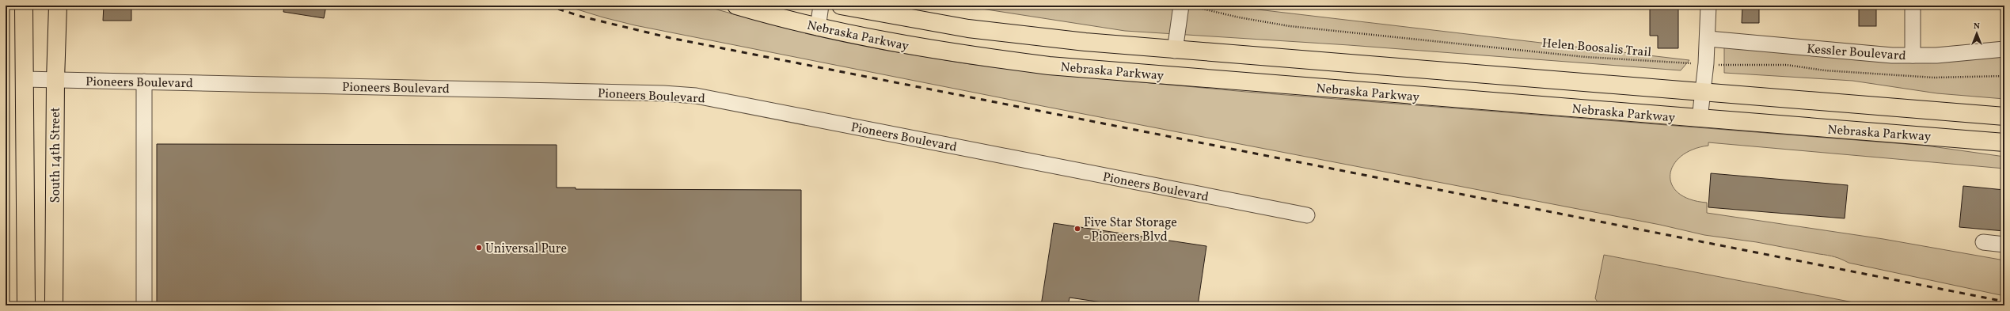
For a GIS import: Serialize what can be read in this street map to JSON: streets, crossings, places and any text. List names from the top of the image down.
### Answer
{
  "streets": {
    "main road": ["Nebraska Parkway", "South 14th Street"],
    "street": ["Kessler Boulevard", "Pioneers Boulevard"],
    "path": ["Helen Boosalis Trail"]
  },
  "crossings": [
    ["Pioneers Boulevard", "South 14th Street"]
  ],
  "places": ["Five Star Storage - Pioneers Blvd", "Universal Pure"],
  "north": "top"
}
